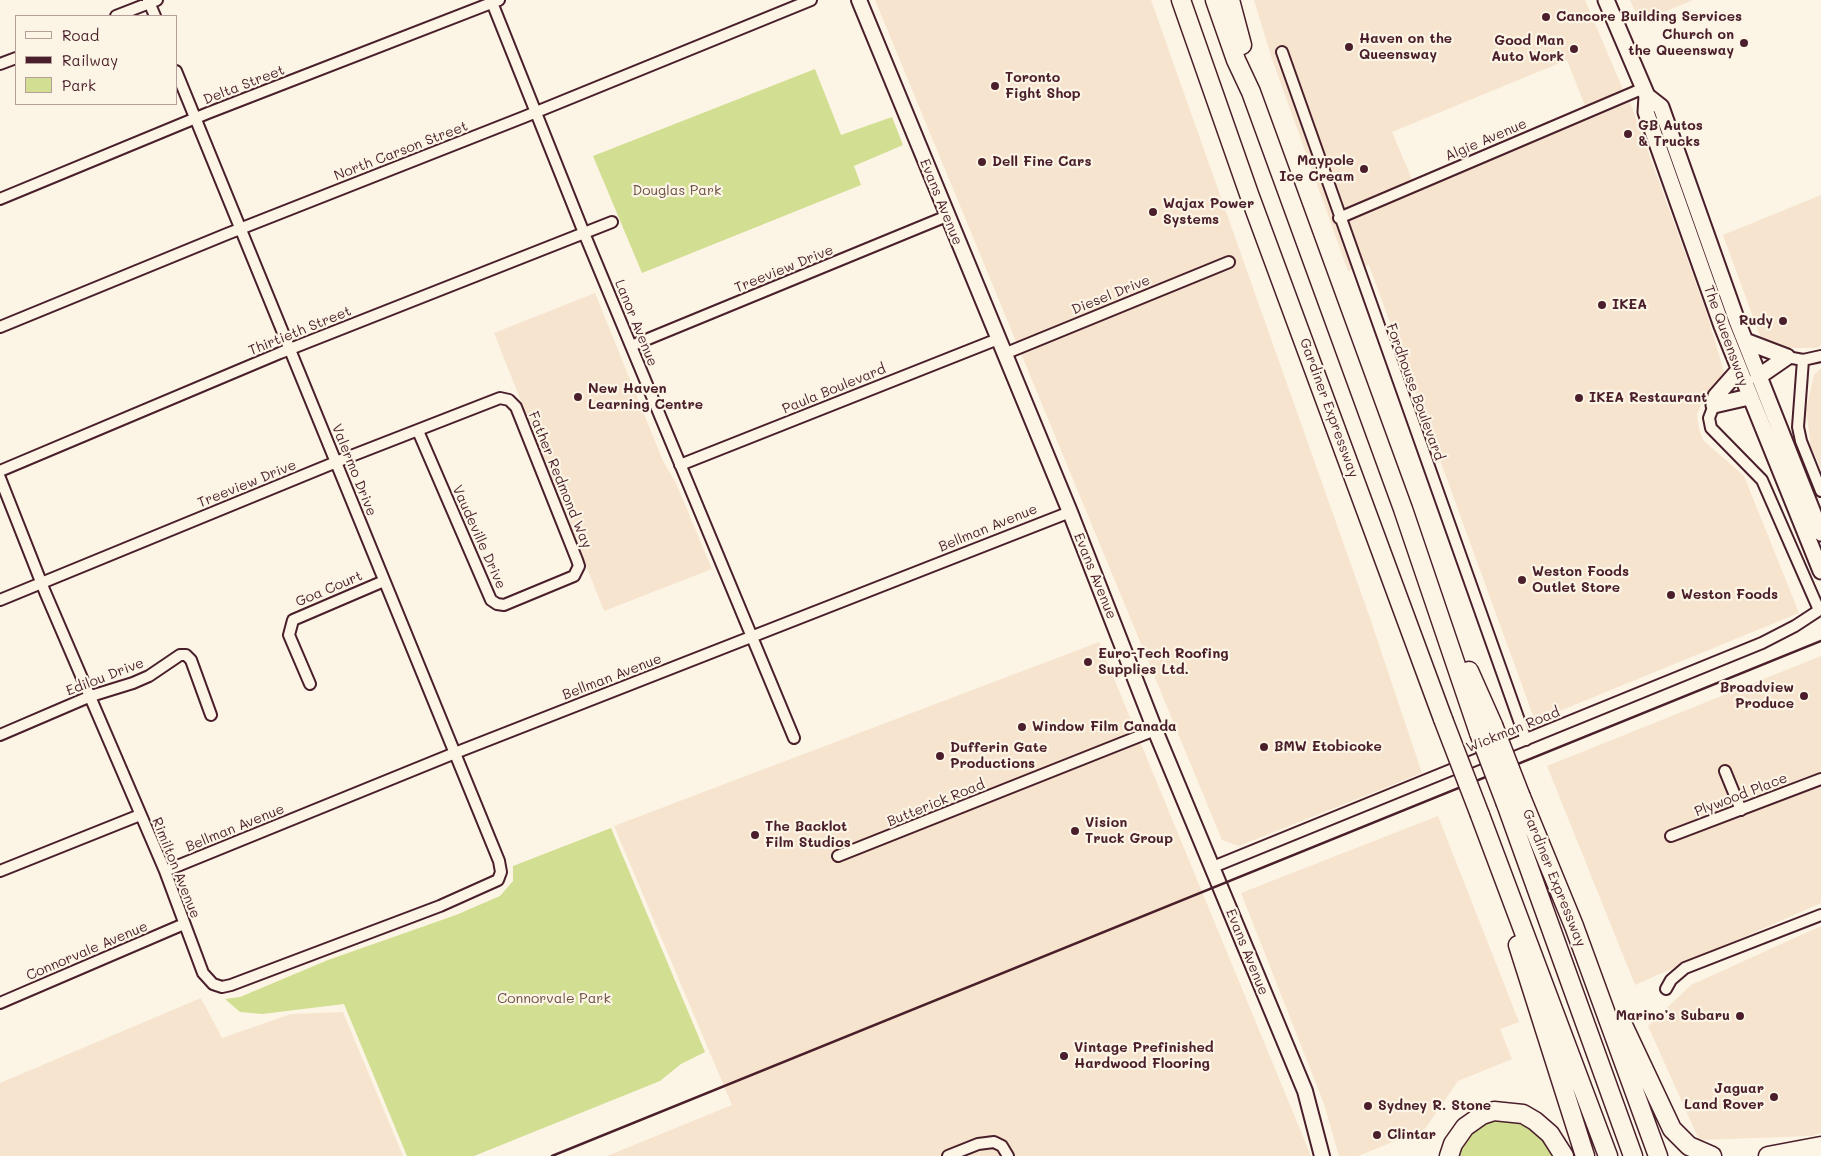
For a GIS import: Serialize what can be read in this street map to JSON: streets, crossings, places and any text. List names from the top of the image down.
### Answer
{
  "streets": {
    "highway": ["Gardiner Expressway"],
    "main road": ["Evans Avenue", "The Queensway"],
    "street": [
      "Delta Street",
      "Algie Avenue",
      "North Carson Street",
      "Treeview Drive",
      "Diesel Drive",
      "Lanor Avenue",
      "Thirtieth Street",
      "Paula Boulevard",
      "Fordhouse Boulevard",
      "Valermo Drive",
      "Father Redmond Way",
      "Bellman Avenue",
      "Vaudeville Drive",
      "Goa Court",
      "Edilou Drive",
      "Wickman Road",
      "Plywood Place",
      "Butterick Road",
      "Rimilton Avenue",
      "Connorvale Avenue"
    ]
  },
  "crossings": [
    ["Delta Street", "Lanor Avenue"],
    ["Delta Street", "Valermo Drive"],
    ["Algie Avenue", "The Queensway"],
    ["Algie Avenue", "Fordhouse Boulevard"],
    ["North Carson Street", "Lanor Avenue"],
    ["North Carson Street", "Valermo Drive"],
    ["Evans Avenue", "Treeview Drive"],
    ["Evans Avenue", "Diesel Drive"],
    ["Evans Avenue", "Paula Boulevard"],
    ["Evans Avenue", "Bellman Avenue"],
    ["Evans Avenue", "Wickman Road"],
    ["Evans Avenue", "Butterick Road"],
    ["Treeview Drive", "Lanor Avenue"],
    ["Treeview Drive", "Valermo Drive"],
    ["Treeview Drive", "Father Redmond Way"],
    ["Treeview Drive", "Vaudeville Drive"],
    ["Treeview Drive", "Rimilton Avenue"],
    ["Lanor Avenue", "Thirtieth Street"],
    ["Lanor Avenue", "Paula Boulevard"],
    ["Lanor Avenue", "Bellman Avenue"],
    ["Thirtieth Street", "Valermo Drive"],
    ["Fordhouse Boulevard", "Wickman Road"],
    ["Valermo Drive", "Bellman Avenue"],
    ["Valermo Drive", "Goa Court"],
    ["Valermo Drive", "Rimilton Avenue"],
    ["Father Redmond Way", "Vaudeville Drive"],
    ["Bellman Avenue", "Rimilton Avenue"],
    ["Edilou Drive", "Rimilton Avenue"],
    ["Rimilton Avenue", "Connorvale Avenue"]
  ],
  "parks": ["Douglas Park", "Connorvale Park"],
  "places": [
    "Cancore Building Services",
    "Church on the Queensway",
    "Haven on the Queensway",
    "Good Man Auto Work",
    "Toronto Fight Shop",
    "GB Autos & Trucks",
    "Dell Fine Cars",
    "Maypole Ice Cream",
    "Wajax Power Systems",
    "IKEA",
    "Rudy",
    "New Haven Learning Centre",
    "IKEA Restaurant",
    "Weston Foods Outlet Store",
    "Weston Foods",
    "Euro-Tech Roofing Supplies Ltd.",
    "Broadview Produce",
    "Window Film Canada",
    "BMW Etobicoke",
    "Dufferin Gate Productions",
    "Vision Truck Group",
    "The Backlot Film Studios",
    "Marino’s Subaru",
    "Vintage Prefinished Hardwood Flooring",
    "Jaguar Land Rover",
    "Sydney R. Stone",
    "Clintar"
  ],
  "legend": ["Road", "Railway", "Park"]
}
